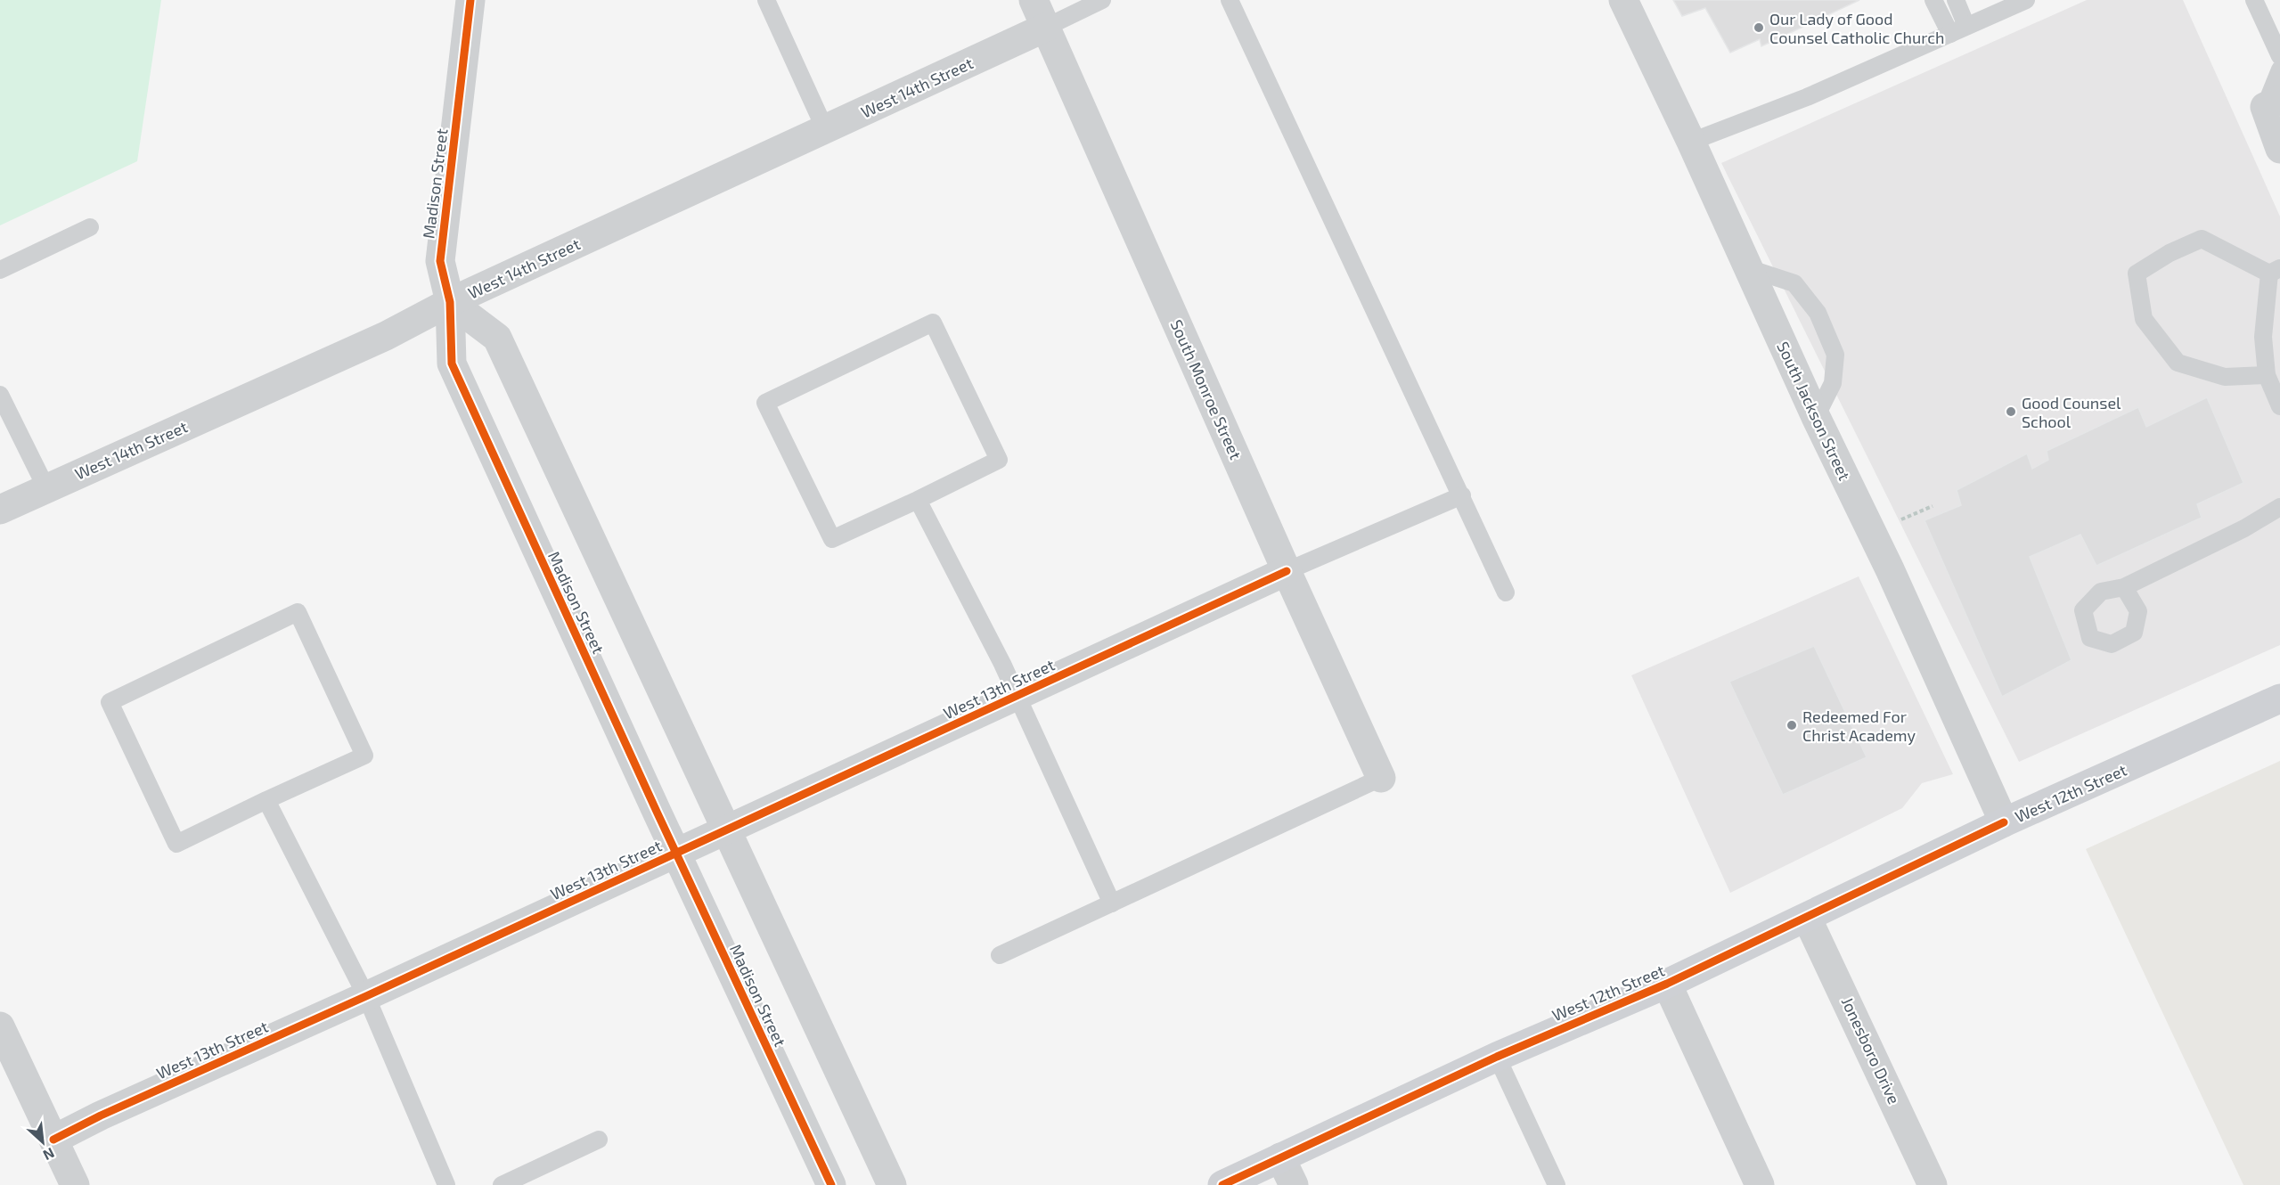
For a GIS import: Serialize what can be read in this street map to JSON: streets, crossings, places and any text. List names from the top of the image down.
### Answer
{
  "streets": {
    "main road": ["West 12th Street"],
    "street": [
      "West 14th Street",
      "Madison Street",
      "South Monroe Street",
      "South Jackson Street",
      "West 13th Street",
      "Jonesboro Drive"
    ]
  },
  "crossings": [
    ["West 14th Street", "Madison Street"],
    ["West 14th Street", "South Monroe Street"],
    ["Madison Street", "West 13th Street"],
    ["South Monroe Street", "West 13th Street"],
    ["South Jackson Street", "West 12th Street"],
    ["West 12th Street", "Jonesboro Drive"]
  ],
  "places": ["Our Lady of Good Counsel Catholic Church", "Good Counsel School", "Redeemed For Christ Academy"],
  "north": "bottom right"
}
